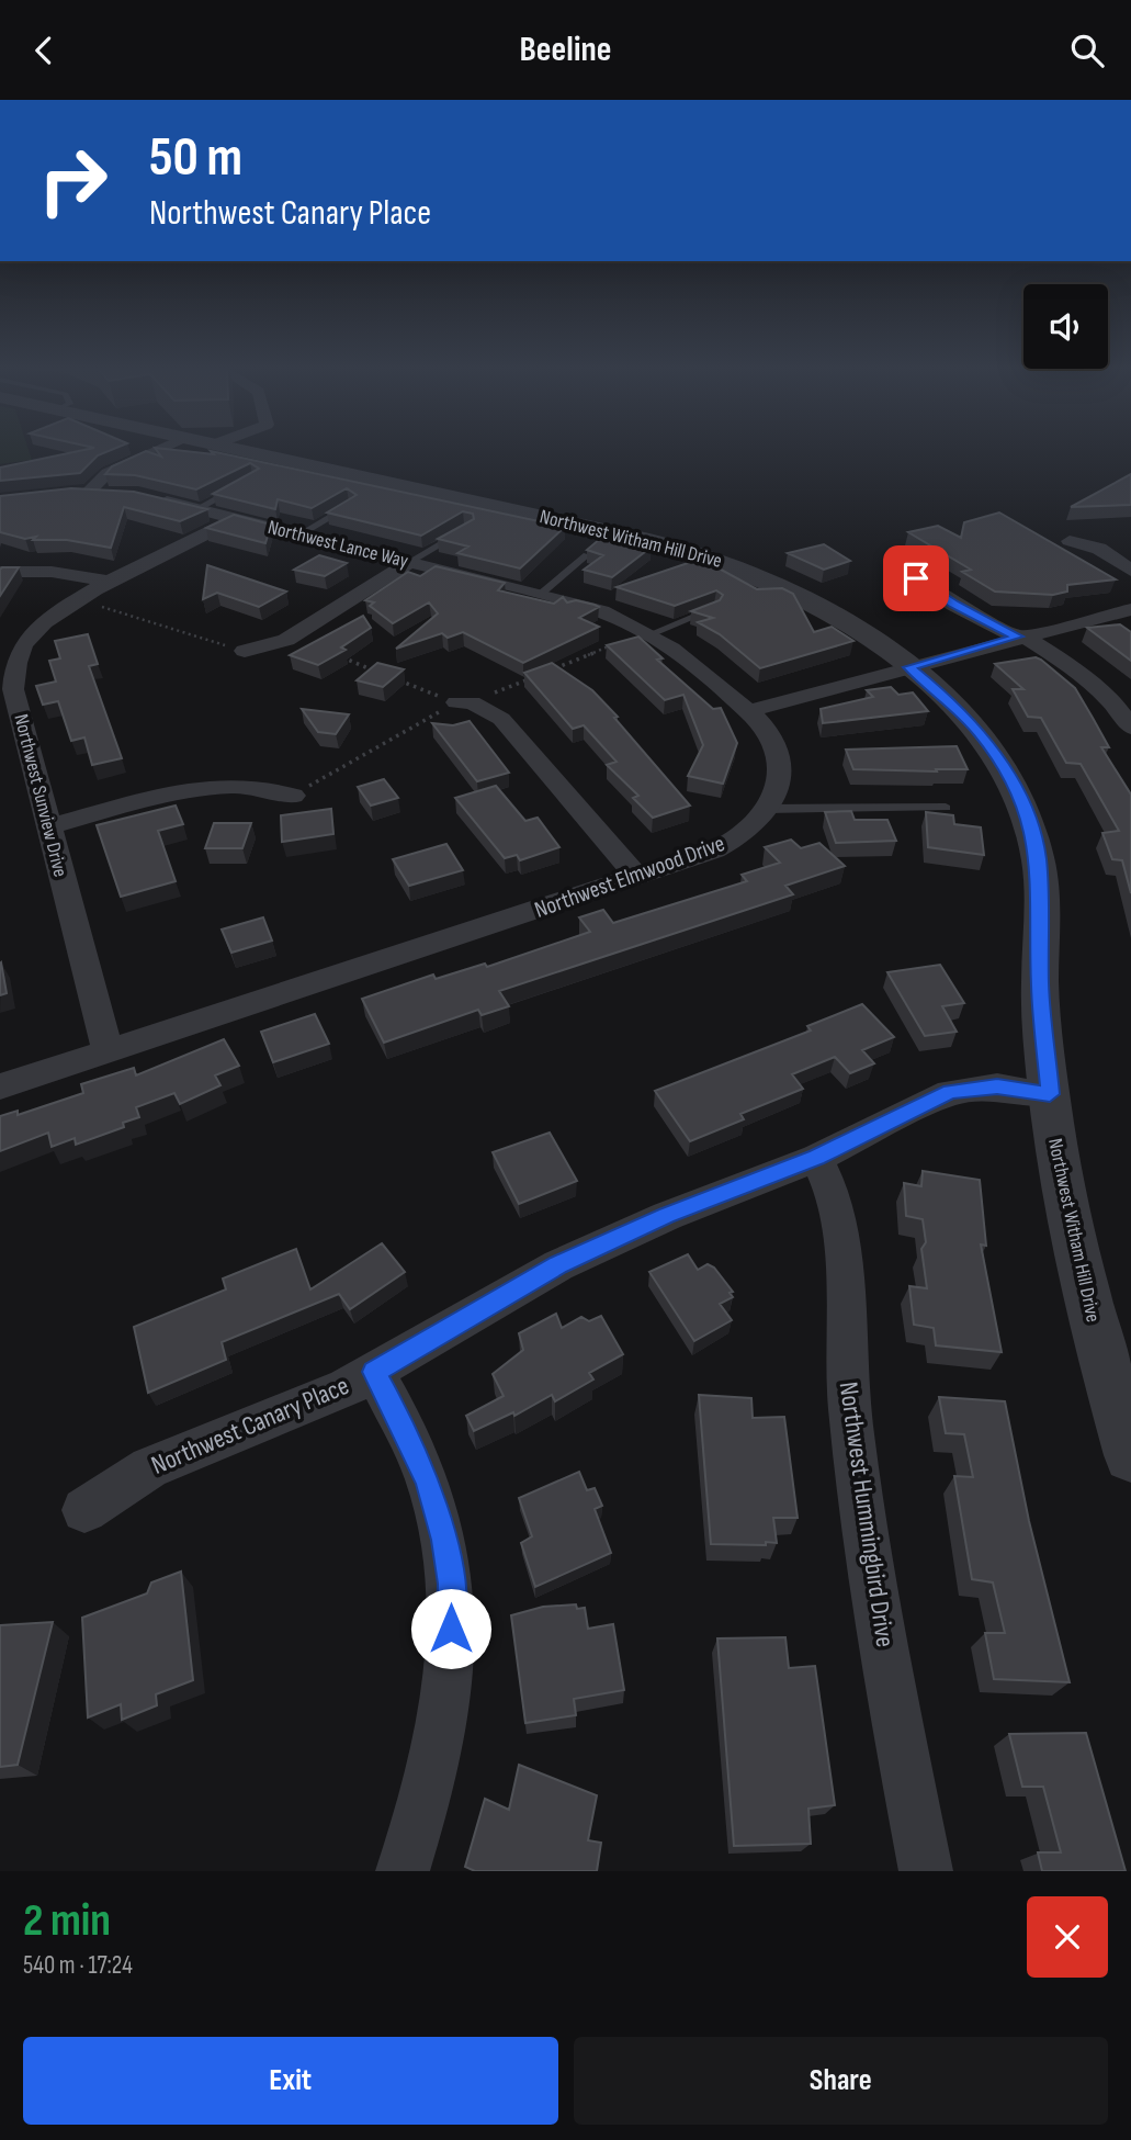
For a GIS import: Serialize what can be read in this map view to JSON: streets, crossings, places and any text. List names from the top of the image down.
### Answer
{
  "streets": {
    "street": [
      "Northwest Witham Hill Drive",
      "Northwest Lance Way",
      "Northwest Sunview Drive",
      "Northwest Elmwood Drive",
      "Northwest Canary Place",
      "Northwest Hummingbird Drive"
    ]
  },
  "crossings": [
    ["Northwest Witham Hill Drive", "Northwest Canary Place"],
    ["Northwest Lance Way", "Northwest Sunview Drive"],
    ["Northwest Lance Way", "Northwest Elmwood Drive"],
    ["Northwest Sunview Drive", "Northwest Elmwood Drive"],
    ["Northwest Canary Place", "Northwest Hummingbird Drive"]
  ],
  "page": {
    "header": "Beeline",
    "turn": ["50 m", "Northwest Canary Place"],
    "heading": ["2 min", "540 m · 17:24"],
    "buttons": ["Exit", "Share"]
  }
}
